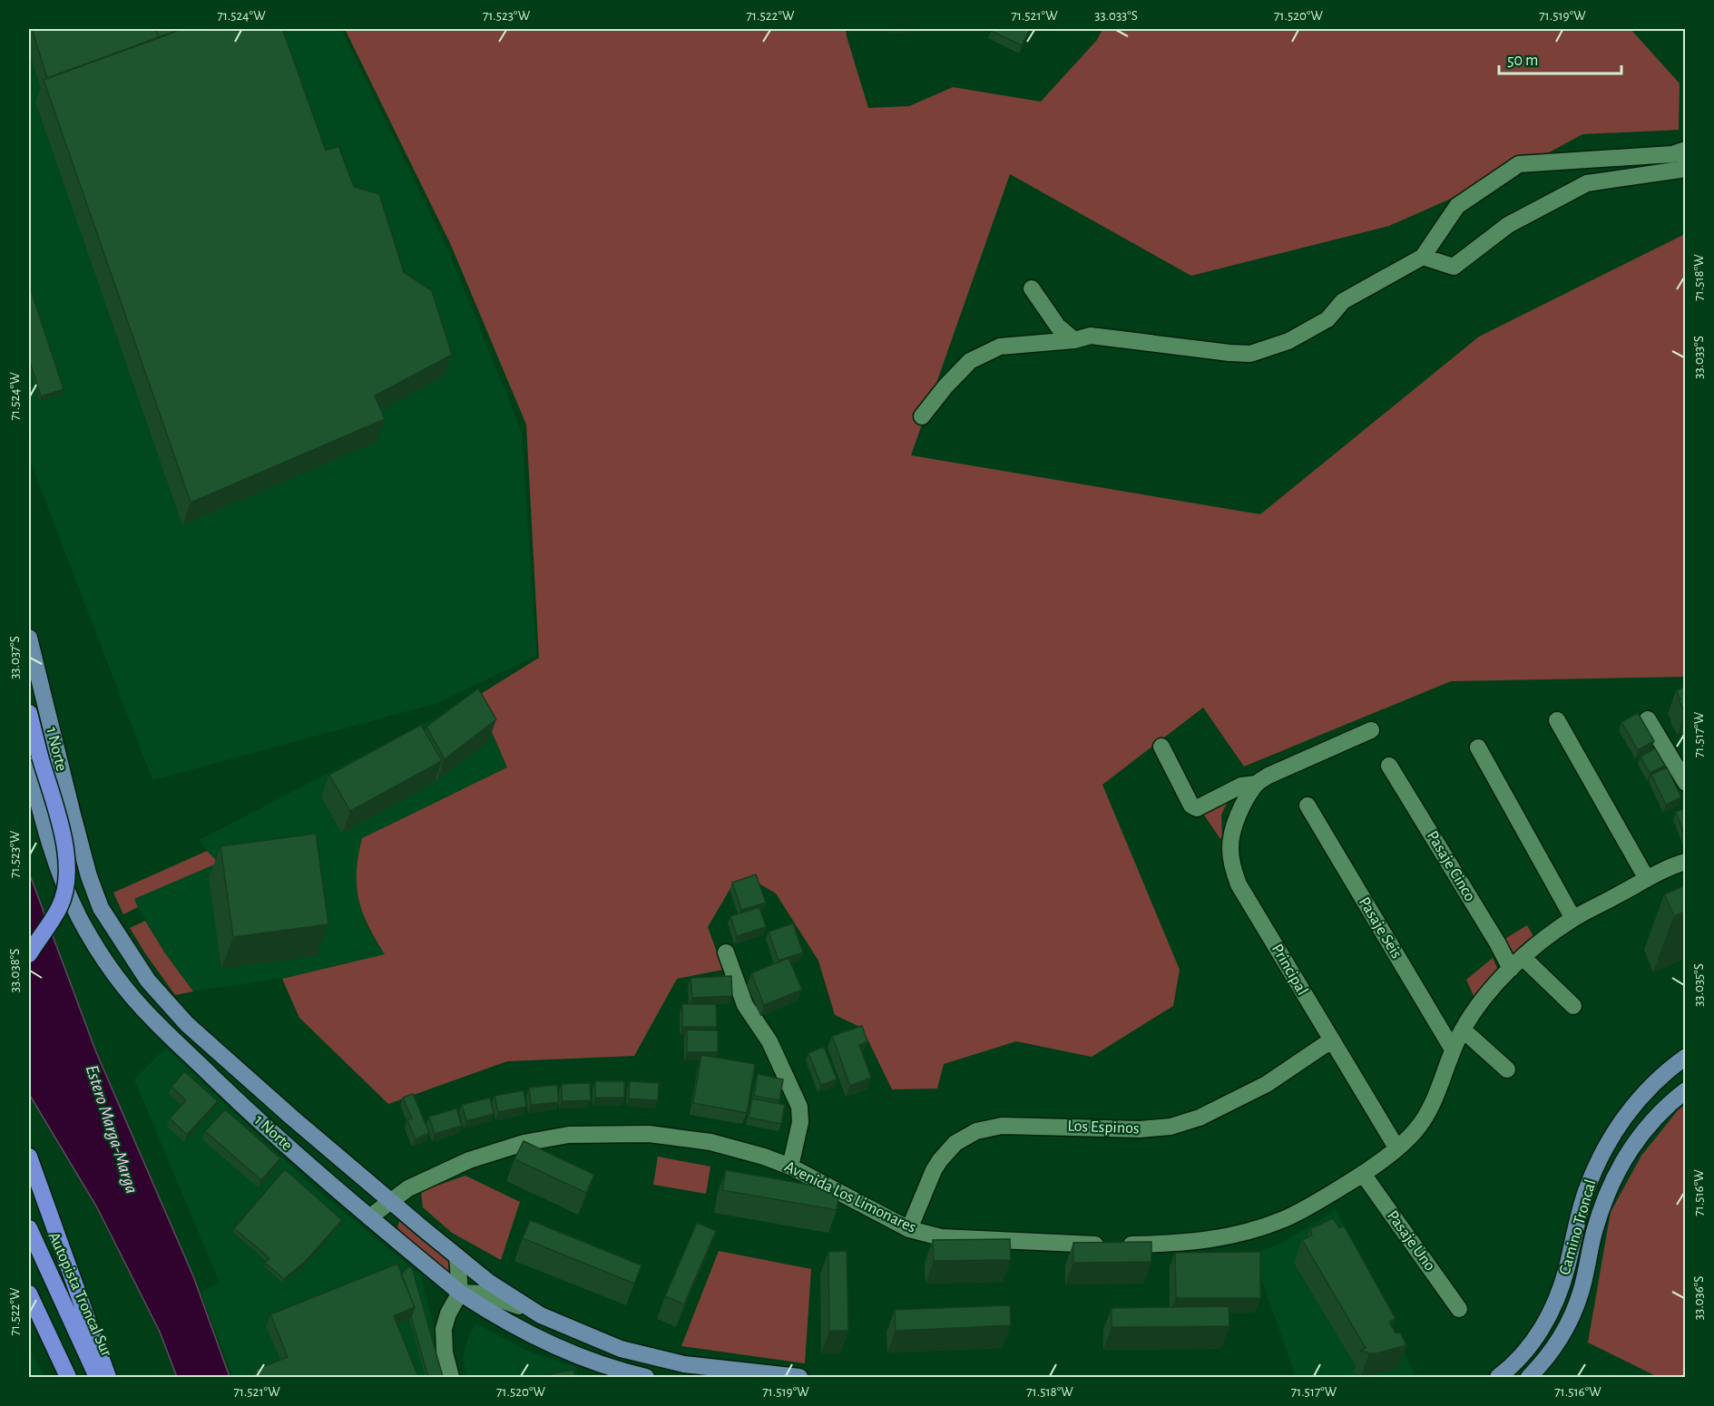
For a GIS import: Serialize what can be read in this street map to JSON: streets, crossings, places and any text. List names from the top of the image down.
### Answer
{
  "streets": {
    "highway": ["Autopista Troncal Sur"],
    "main road": ["1 Norte", "Camino Troncal"],
    "street": [
      "Pasaje Cinco",
      "Pasaje Seis",
      "Principal",
      "Los Espinos",
      "Avenida Los Limonares",
      "Pasaje Uno"
    ]
  },
  "crossings": [
    ["1 Norte", "Avenida Los Limonares"],
    ["Pasaje Cinco", "Avenida Los Limonares"],
    ["Pasaje Seis", "Avenida Los Limonares"],
    ["Principal", "Los Espinos"],
    ["Principal", "Avenida Los Limonares"],
    ["Los Espinos", "Avenida Los Limonares"],
    ["Avenida Los Limonares", "Pasaje Uno"]
  ],
  "water": ["Estero Marga-Marga"],
  "scale_bar": "50 m",
  "coordinates": [
    "71.524°W",
    "71.523°W",
    "71.522°W",
    "71.521°W",
    "33.033°S",
    "71.520°W",
    "71.519°W",
    "71.518°W",
    "33.037°S",
    "71.517°W",
    "33.038°S",
    "33.035°S",
    "71.516°W",
    "33.036°S"
  ]
}
